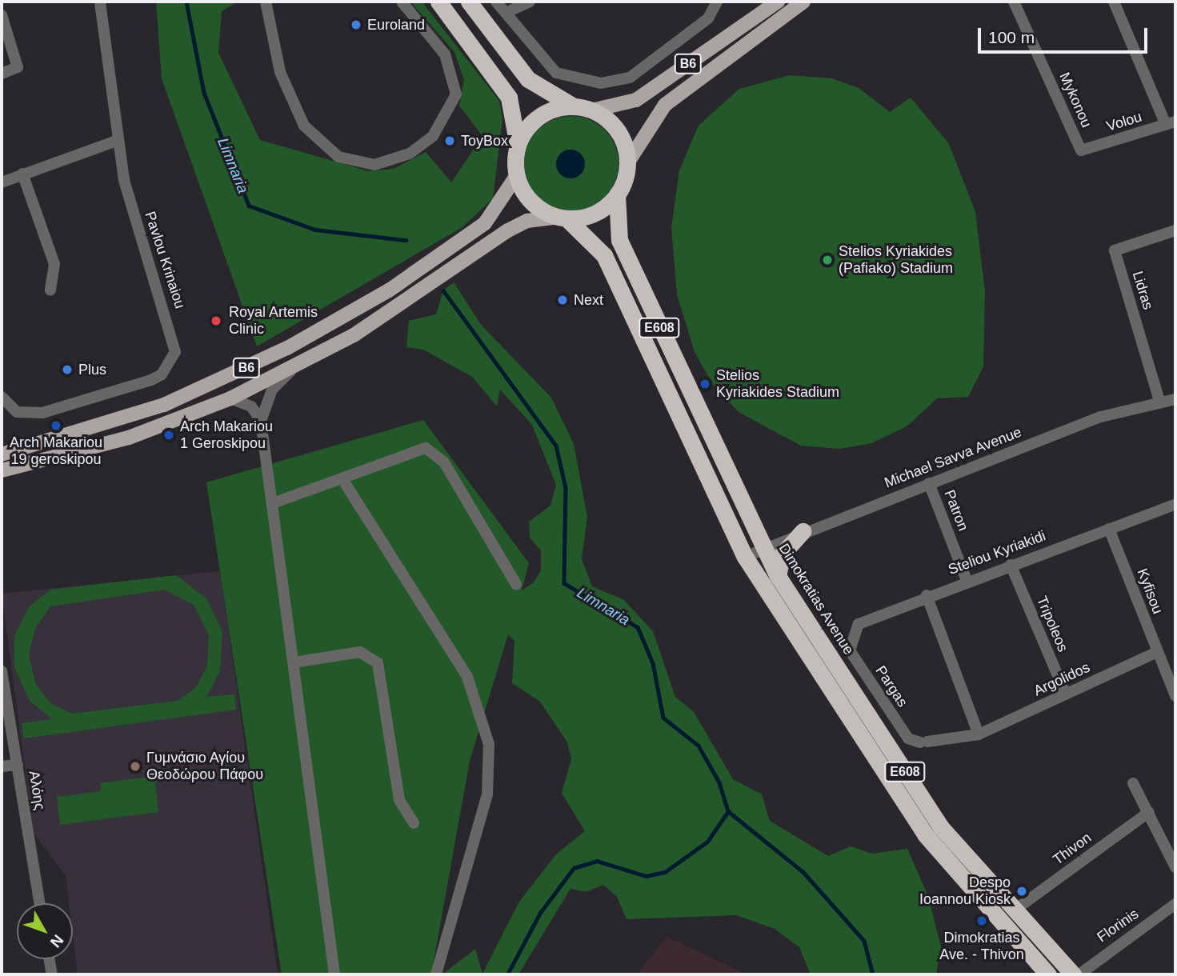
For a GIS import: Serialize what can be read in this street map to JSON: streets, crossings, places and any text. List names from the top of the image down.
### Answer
{
  "streets": {
    "highway": ["E608", "Dimokratias Avenue"],
    "main road": ["B6"],
    "street": [
      "Mykonou",
      "Volou",
      "Pavlou Krinaiou",
      "Lidras",
      "Michael Savva Avenue",
      "Patron",
      "Steliou Kyriakidi",
      "Kyfisou",
      "Tripoleos",
      "Argolidos",
      "Pargas",
      "Αλόης",
      "Thivon",
      "Florinis"
    ]
  },
  "crossings": [
    ["B6", "E608"],
    ["B6", "Dimokratias Avenue"],
    ["Mykonou", "Volou"],
    ["Lidras", "Michael Savva Avenue"],
    ["E608", "Michael Savva Avenue"],
    ["E608", "Dimokratias Avenue"],
    ["Michael Savva Avenue", "Patron"],
    ["Michael Savva Avenue", "Dimokratias Avenue"],
    ["Patron", "Steliou Kyriakidi"],
    ["Steliou Kyriakidi", "Kyfisou"],
    ["Steliou Kyriakidi", "Tripoleos"],
    ["Steliou Kyriakidi", "Pargas"],
    ["Kyfisou", "Argolidos"],
    ["Dimokratias Avenue", "Thivon"],
    ["Tripoleos", "Argolidos"],
    ["Argolidos", "Pargas"]
  ],
  "water": ["Limnaria"],
  "places": [
    "Euroland",
    "ToyBox",
    "Stelios Kyriakides (Pafiako) Stadium",
    "Next",
    "Royal Artemis Clinic",
    "Plus",
    "Stelios Kyriakides Stadium",
    "Arch Makariou 19 geroskipou",
    "Arch Makariou 1 Geroskipou",
    "Γυμνάσιο Αγίου Θεοδώρου Πάφου",
    "Despo Ioannou Kiosk",
    "Dimokratias Ave. - Thivon"
  ],
  "scale_bar": "100 m",
  "north": "bottom right"
}
